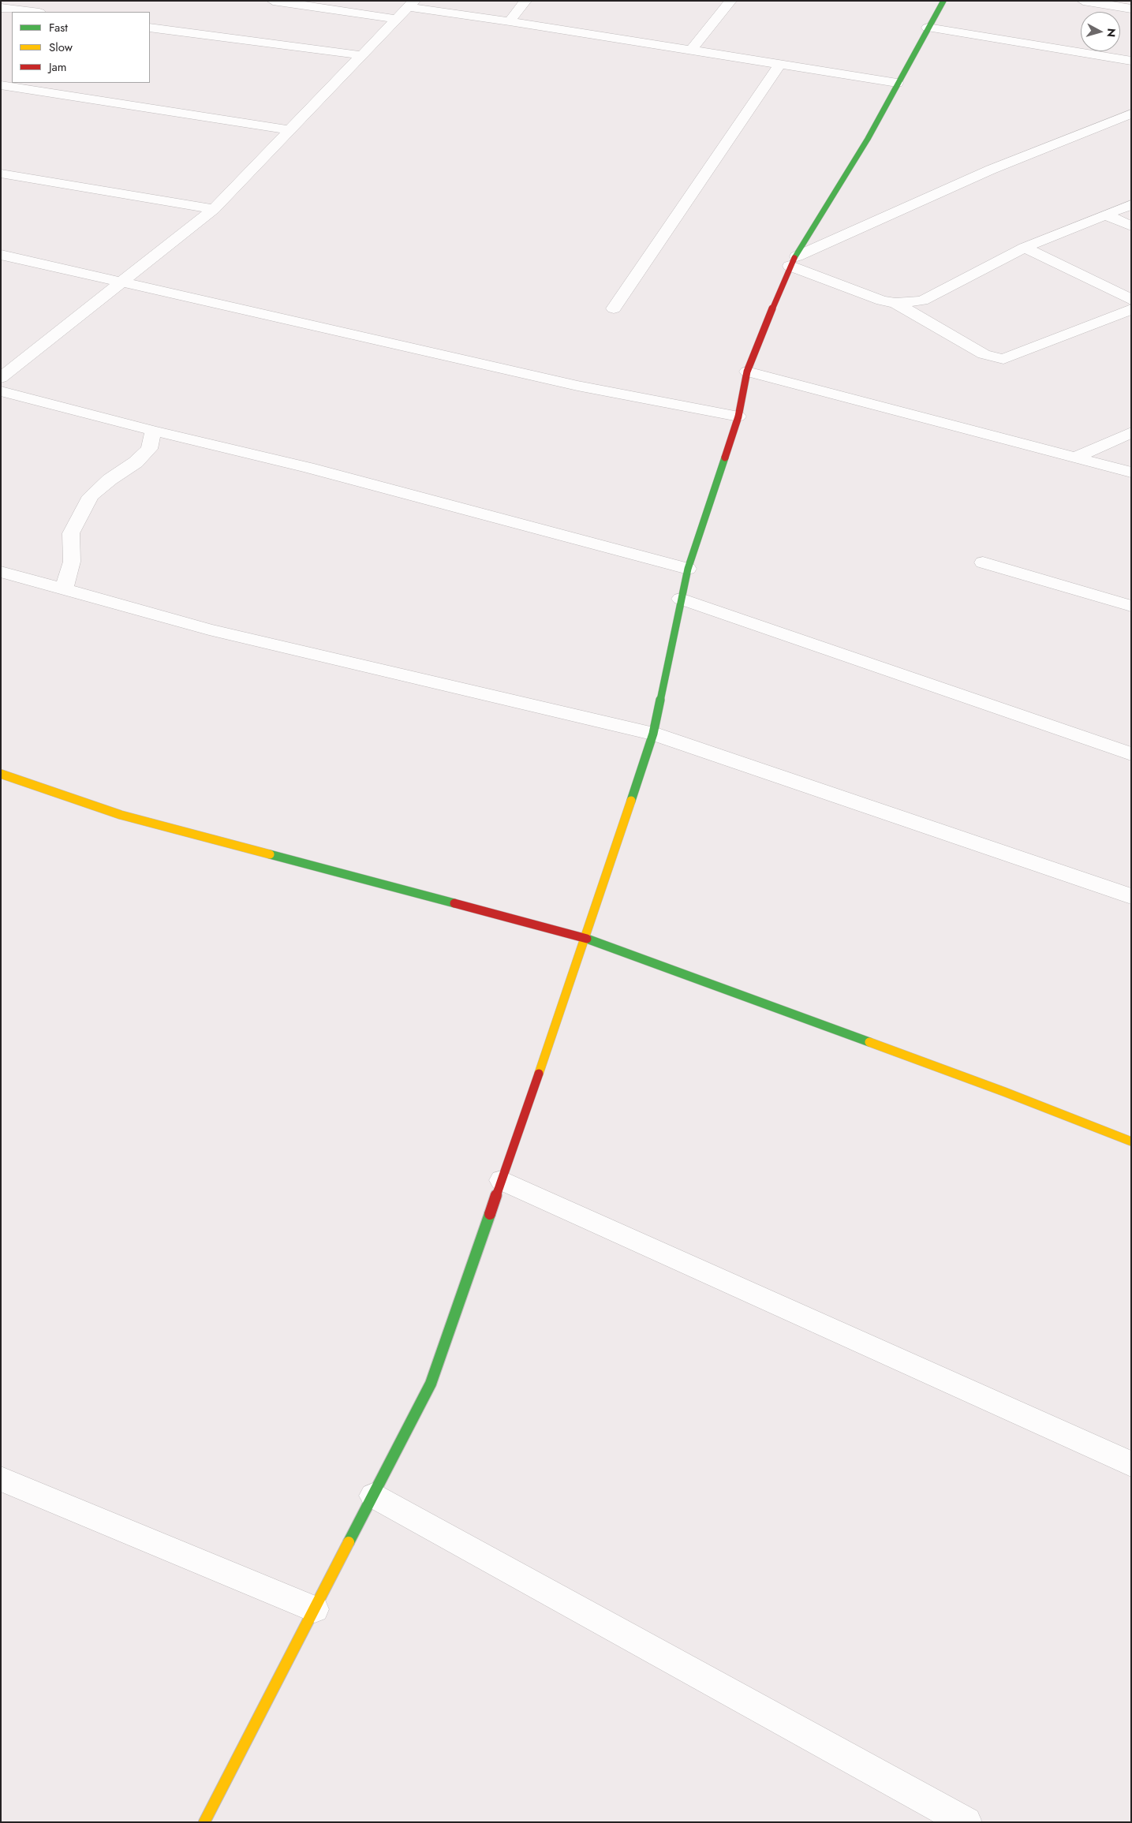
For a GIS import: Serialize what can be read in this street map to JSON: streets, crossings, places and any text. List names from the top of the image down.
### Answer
{
  "legend": ["Fast", "Slow", "Jam"],
  "north": "right"
}
